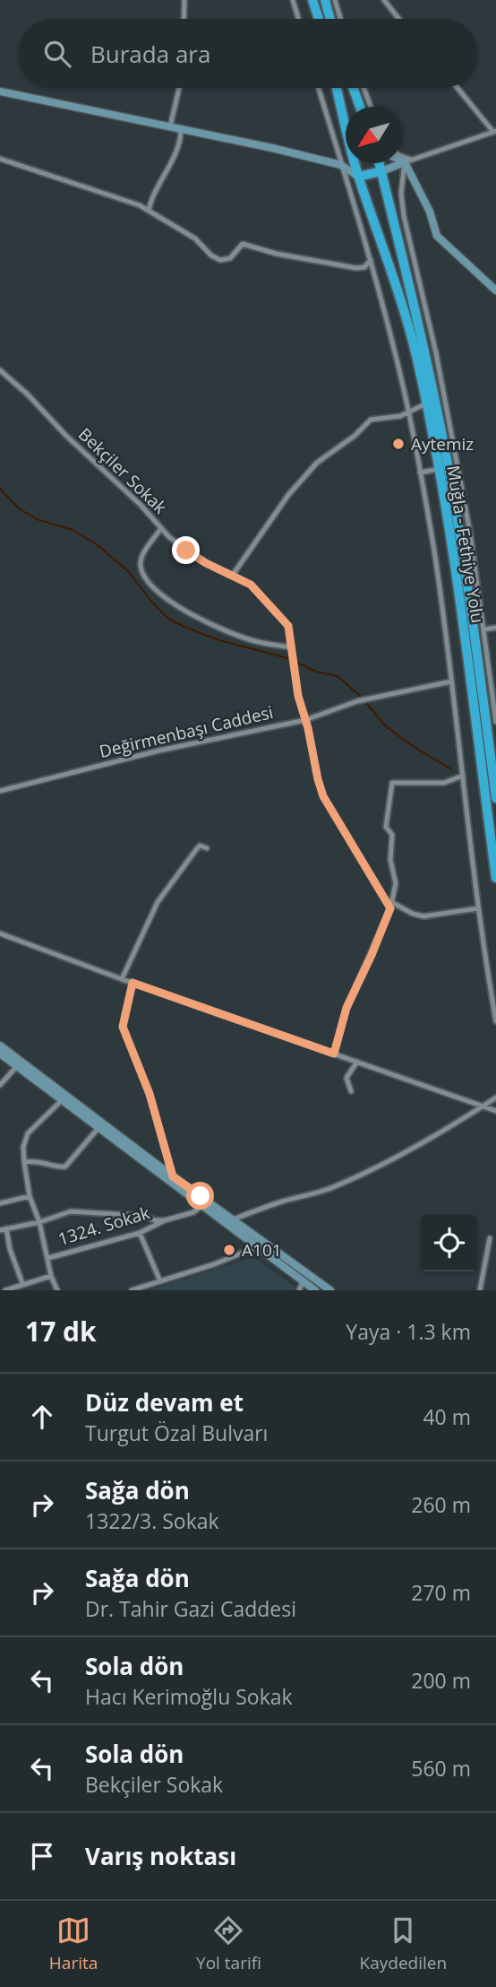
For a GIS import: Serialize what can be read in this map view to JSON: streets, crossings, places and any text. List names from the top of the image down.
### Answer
{
  "streets": {
    "highway": ["Muğla - Fethiye Yolu"],
    "street": ["Bekçiler Sokak", "Değirmenbaşı Caddesi", "1324. Sokak"]
  },
  "crossings": [
    ["Bekçiler Sokak", "Değirmenbaşı Caddesi"]
  ],
  "places": ["Aytemiz", "A101"],
  "north": "bottom left",
  "page": {
    "search": "Burada ara",
    "heading": ["17 dk", "Yaya · 1.3 km"],
    "list": [
      ["Düz devam et", "Turgut Özal Bulvarı", "40 m"],
      ["Sağa dön", "1322/3. Sokak", "260 m"],
      ["Sağa dön", "Dr. Tahir Gazi Caddesi", "270 m"],
      ["Sola dön", "Hacı Kerimoğlu Sokak", "200 m"],
      ["Sola dön", "Bekçiler Sokak", "560 m"],
      "Varış noktası"
    ],
    "nav": ["Harita", "Yol tarifi", "Kaydedilen"]
  }
}
